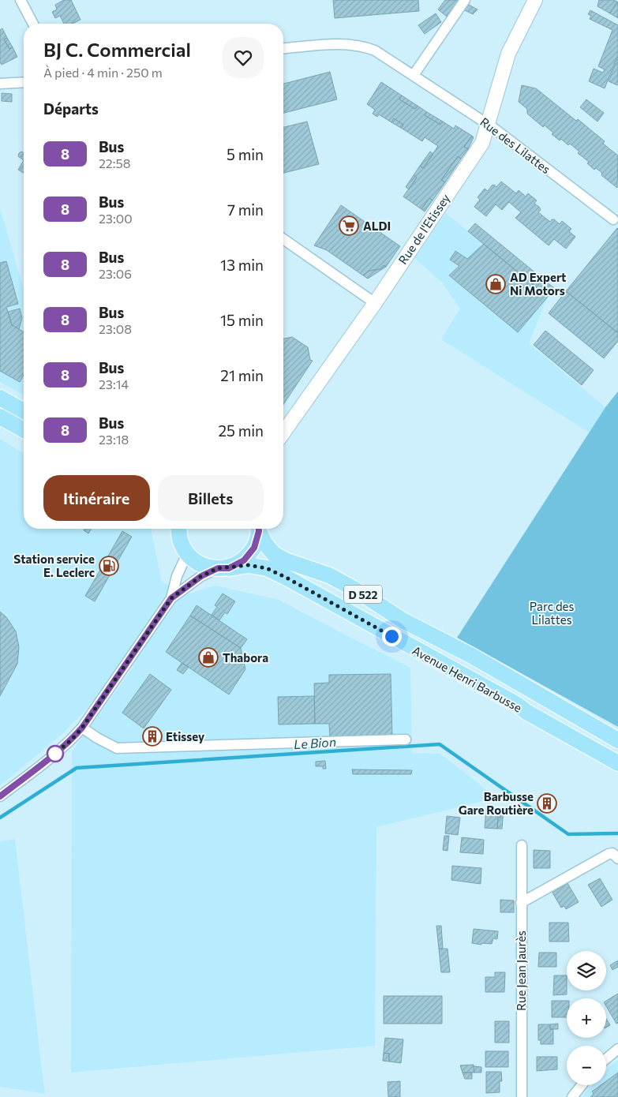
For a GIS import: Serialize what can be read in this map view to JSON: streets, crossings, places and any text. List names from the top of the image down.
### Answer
{
  "streets": {
    "main road": ["D 522", "Avenue Henri Barbusse"],
    "street": ["Rue des Lilattes", "Rue de l'Etissey", "Rue Jean Jaurès"]
  },
  "crossings": [
    ["Rue des Lilattes", "Rue de l'Etissey"]
  ],
  "water": ["Le Bion"],
  "parks": ["Parc des Lilattes"],
  "places": {
    "supermarket": ["ALDI"],
    "shop": ["AD Expert Ni Motors", "Thabora"],
    "fuel station": ["Station service E. Leclerc"],
    "building": ["Etissey", "Barbusse Gare Routière"]
  },
  "lines": ["bus line 8"],
  "page": {
    "heading": [
      ["BJ C. Commercial", "À pied · 4 min · 250 m"],
      "Départs"
    ],
    "list": [
      {
        "mark": "8",
        "name": "Bus",
        "note": "22:58",
        "value": "5 min"
      },
      {
        "mark": "8",
        "name": "Bus",
        "note": "23:00",
        "value": "7 min"
      },
      {
        "mark": "8",
        "name": "Bus",
        "note": "23:06",
        "value": "13 min"
      },
      {
        "mark": "8",
        "name": "Bus",
        "note": "23:08",
        "value": "15 min"
      },
      {
        "mark": "8",
        "name": "Bus",
        "note": "23:14",
        "value": "21 min"
      },
      {
        "mark": "8",
        "name": "Bus",
        "note": "23:18",
        "value": "25 min"
      }
    ],
    "buttons": ["Itinéraire", "Billets"],
    "map_buttons": ["+", "−"]
  }
}
